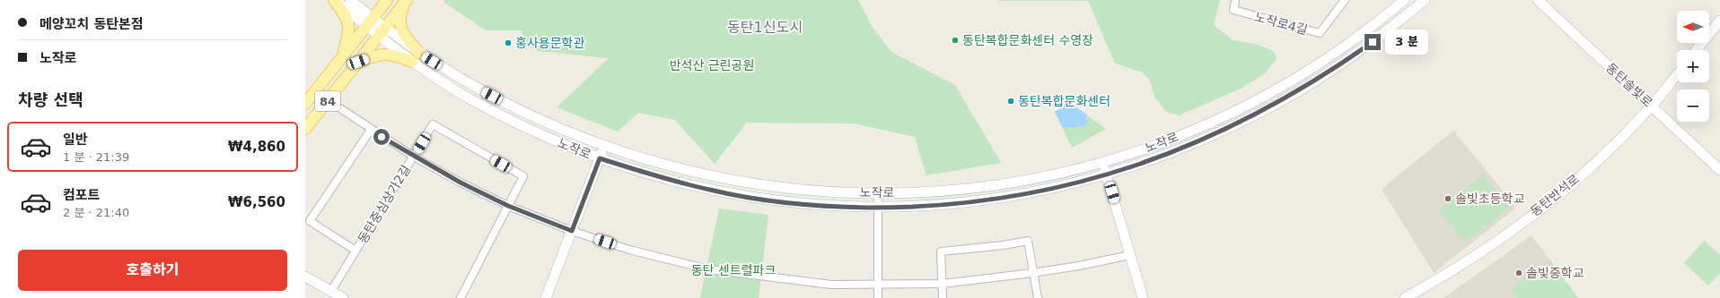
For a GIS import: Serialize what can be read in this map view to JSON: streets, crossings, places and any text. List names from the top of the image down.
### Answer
{
  "streets": {
    "main road": ["84"],
    "street": [
      "노작로4길",
      "동탄솔빛로",
      "노작로",
      "동탄반석로",
      "동탄중심상가2길"
    ]
  },
  "crossings": [
    ["동탄솔빛로", "동탄반석로"],
    ["84", "노작로"]
  ],
  "districts": ["동탄1신도시"],
  "parks": ["반석산 근린공원", "동탄 센트럴파크"],
  "places": [
    "동탄복합문화센터 수영장",
    "홍사용문학관",
    "동탄복합문화센터",
    "솔빛초등학교",
    "솔빛중학교"
  ],
  "north": "left",
  "page": {
    "banner": ["메양꼬치 동탄본점", "노작로"],
    "map_buttons": ["+", "−"],
    "bubble": "3 분",
    "heading": "차량 선택",
    "list": [
      {
        "name": "일반",
        "note": "1 분 · 21:39",
        "value": "₩4,860"
      },
      {
        "name": "컴포트",
        "note": "2 분 · 21:40",
        "value": "₩6,560"
      }
    ],
    "buttons": "호출하기"
  }
}
